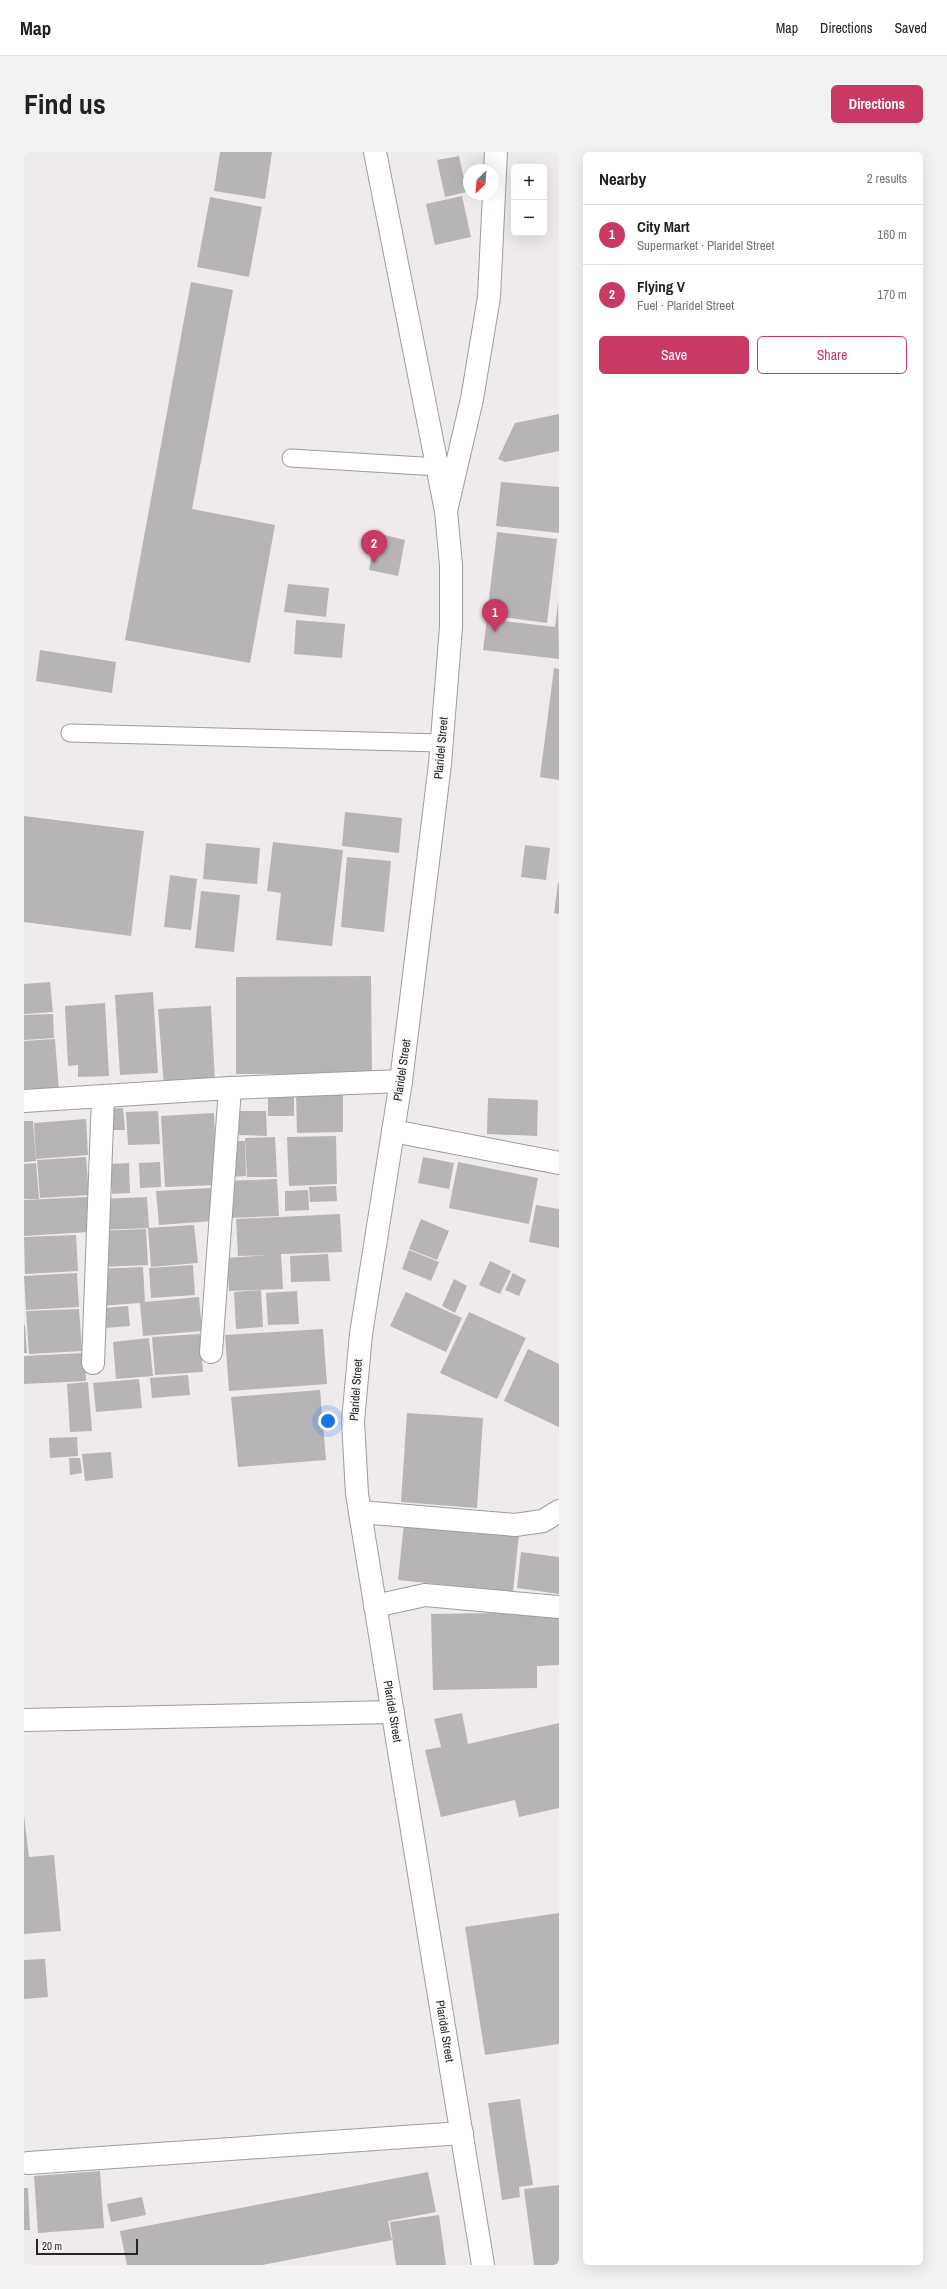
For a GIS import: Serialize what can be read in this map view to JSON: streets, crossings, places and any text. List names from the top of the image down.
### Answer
{
  "streets": {
    "street": ["Plaridel Street"]
  },
  "scale_bar": "20 m",
  "north": "bottom left",
  "page": {
    "header": "Map",
    "nav": ["Map", "Directions", "Saved"],
    "title": "Find us",
    "buttons": [
      "Directions",
      ["Save", "Share"]
    ],
    "heading": ["Nearby", "2 results"],
    "map_buttons": ["+", "−"],
    "list": [
      {
        "mark": "1",
        "name": "City Mart",
        "note": "Supermarket · Plaridel Street",
        "value": "160 m"
      },
      {
        "mark": "2",
        "name": "Flying V",
        "note": "Fuel · Plaridel Street",
        "value": "170 m"
      }
    ],
    "pins": ["2", "1"],
    "scale": "20 m"
  }
}
